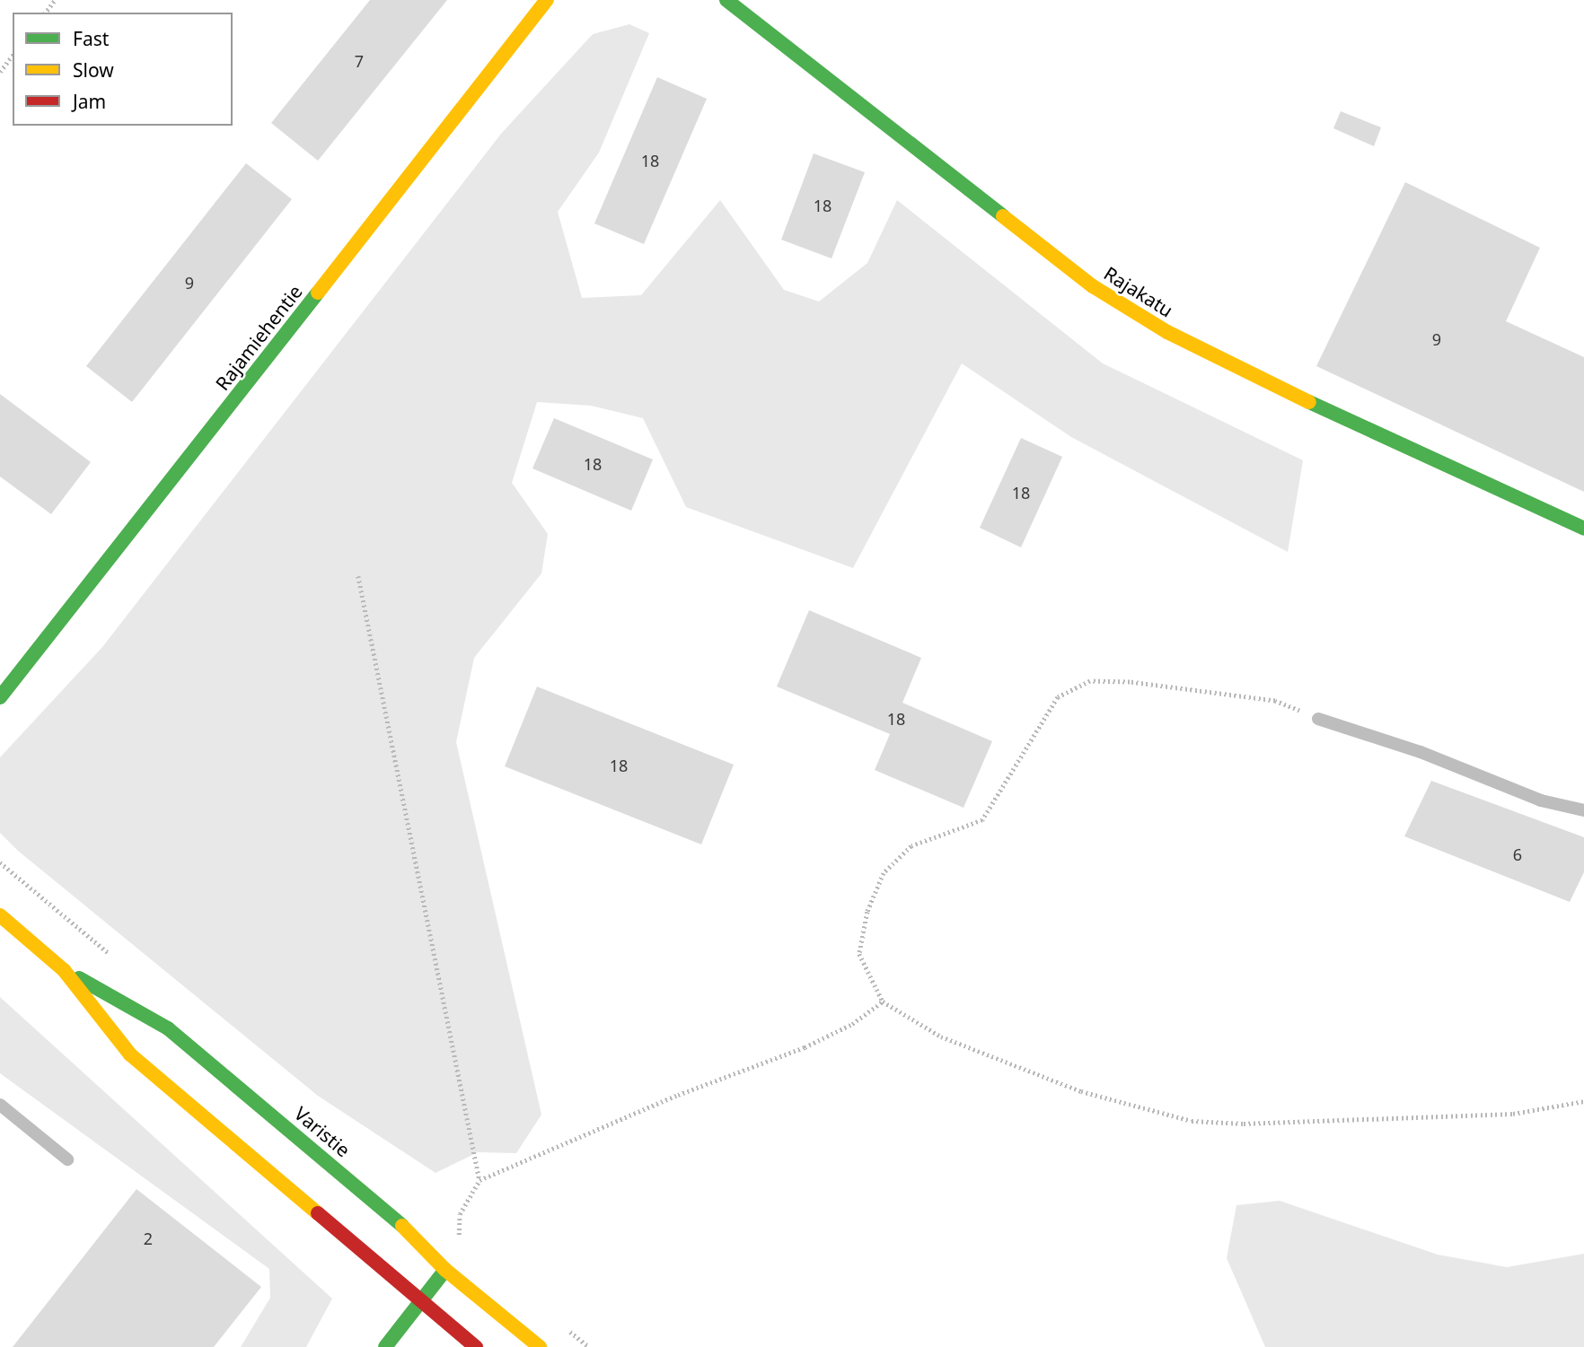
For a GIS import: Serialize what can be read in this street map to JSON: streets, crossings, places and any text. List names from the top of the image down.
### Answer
{
  "streets": {
    "main road": ["Rajakatu", "Rajamiehentie", "Varistie"]
  },
  "house_numbers": [
    "7",
    "18",
    "18",
    "9",
    "9",
    "18",
    "18",
    "18",
    "18",
    "6",
    "2"
  ],
  "legend": ["Fast", "Slow", "Jam"]
}
